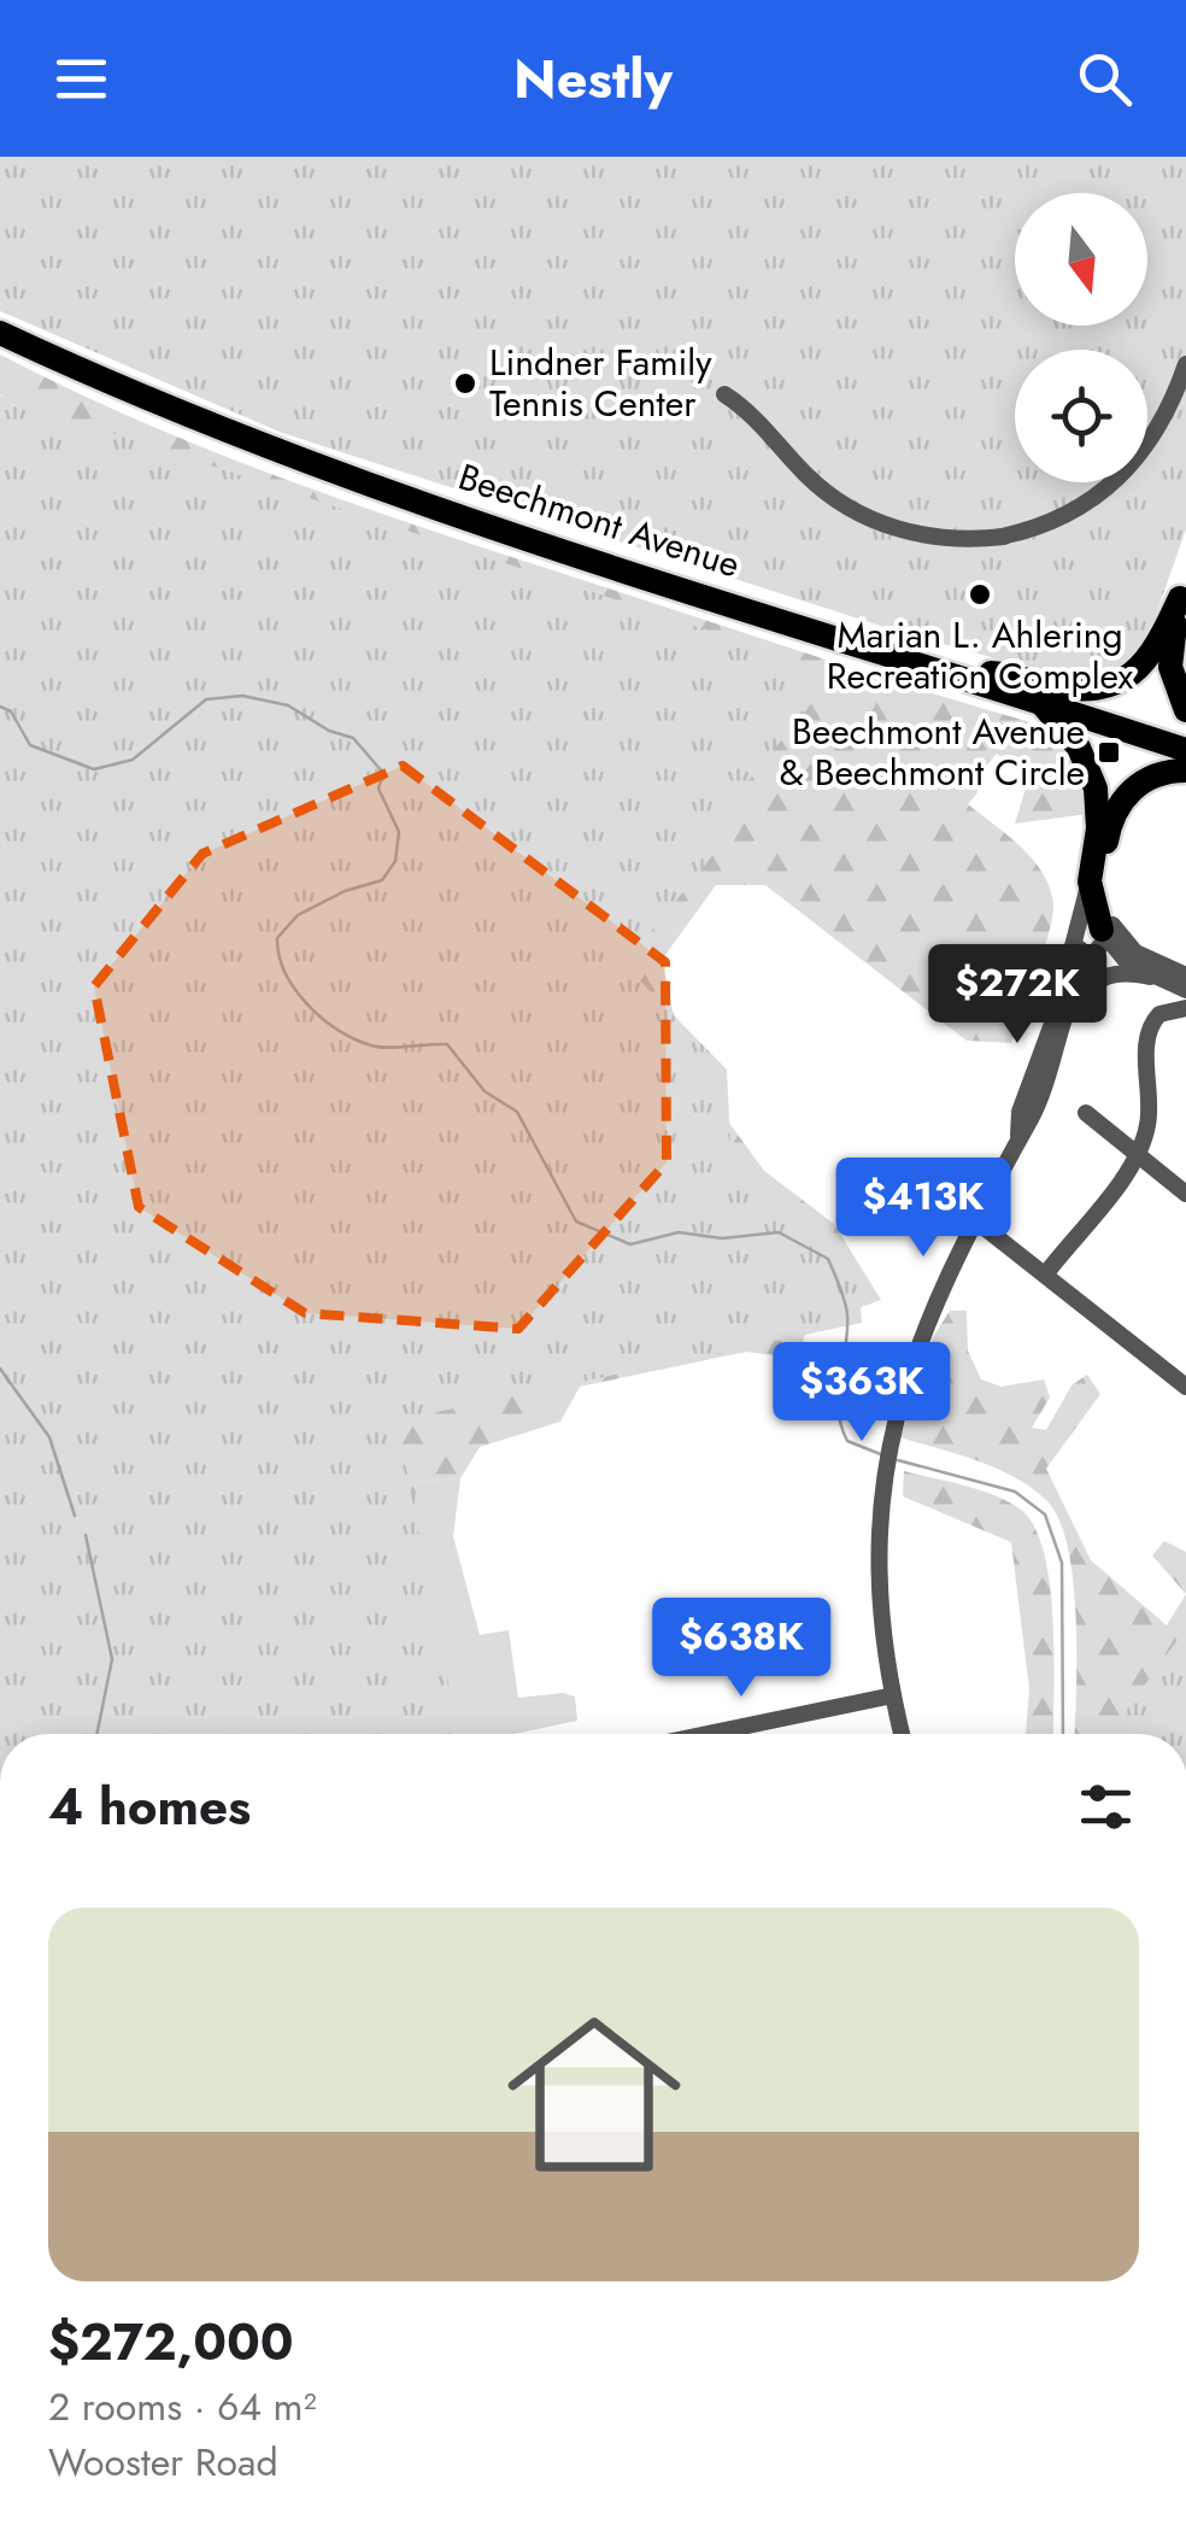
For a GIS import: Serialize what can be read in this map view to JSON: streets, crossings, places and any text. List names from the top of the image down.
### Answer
{
  "streets": {
    "highway": ["Beechmont Avenue"]
  },
  "places": {
    "other": ["Lindner Family Tennis Center", "Marian L. Ahlering Recreation Complex"],
    "transit": ["Beechmont Avenue & Beechmont Circle"]
  },
  "north": "bottom",
  "page": {
    "header": "Nestly",
    "price": [
      "$272K",
      "$413K",
      "$363K",
      "$638K"
    ],
    "heading": "4 homes",
    "list": [
      {
        "name": "$272,000",
        "note": "2 rooms · 64 m² · Wooster Road"
      }
    ]
  }
}
